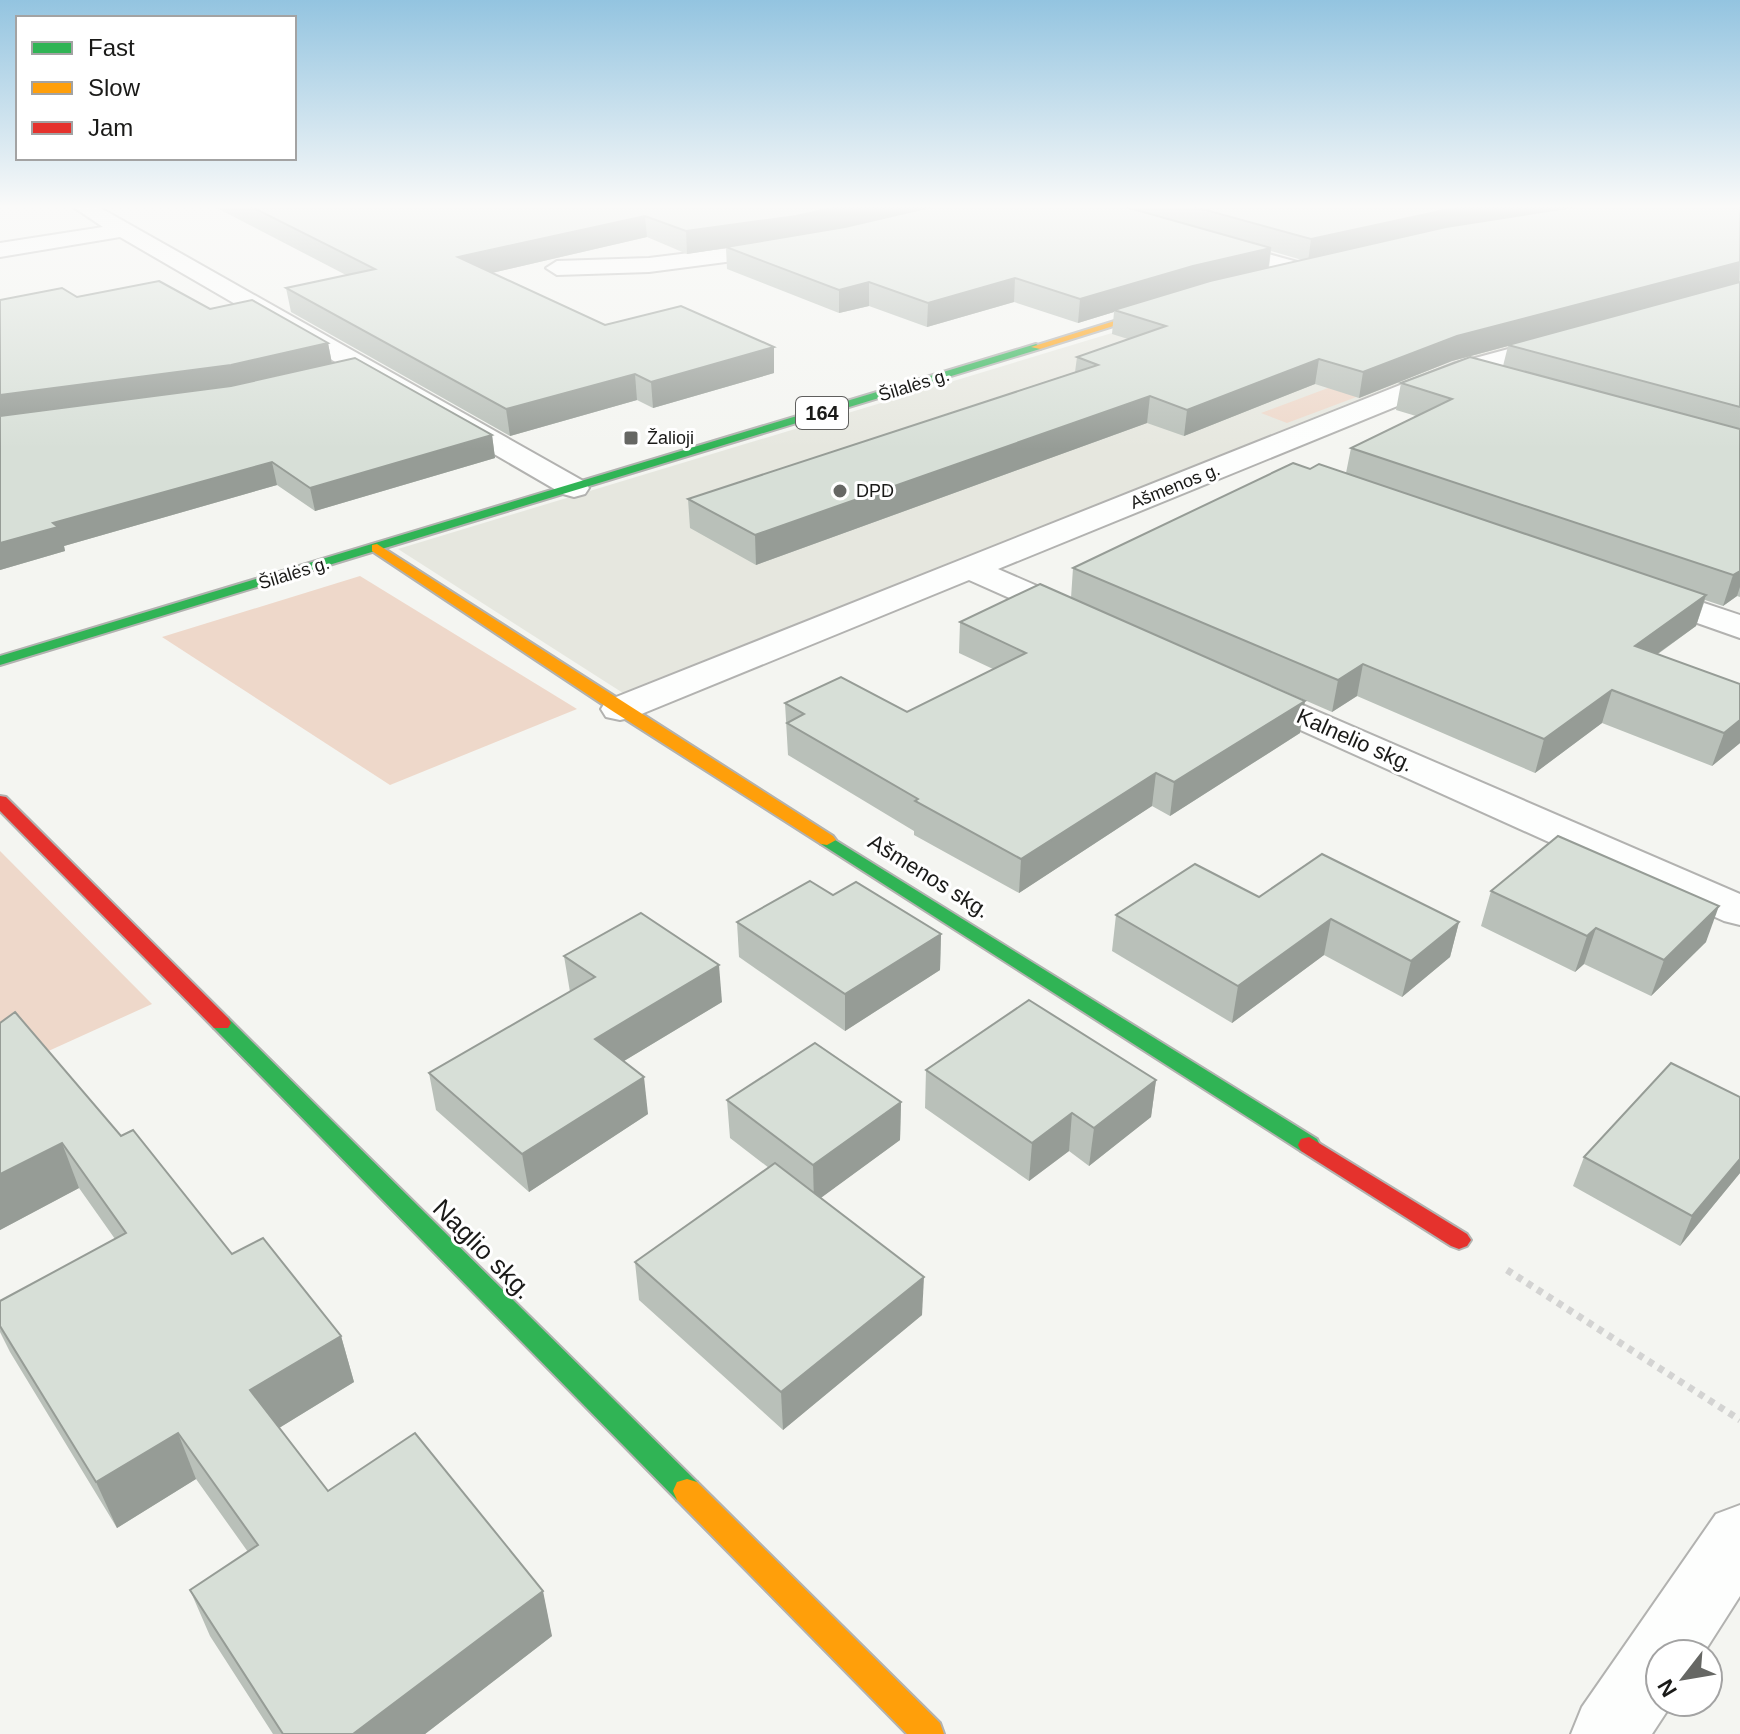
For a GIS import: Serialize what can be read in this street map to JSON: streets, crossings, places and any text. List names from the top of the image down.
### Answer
{
  "streets": {
    "street": [
      "Šilalės g.",
      "164",
      "Ašmenos g.",
      "Kalnelio skg.",
      "Ašmenos skg.",
      "Naglio skg."
    ]
  },
  "crossings": [
    ["Šilalės g.", "Ašmenos skg."],
    ["Ašmenos g.", "Ašmenos skg."]
  ],
  "places": {
    "transit": ["Žalioji"],
    "other": ["DPD"]
  },
  "legend": ["Fast", "Slow", "Jam"],
  "north": "bottom left"
}
